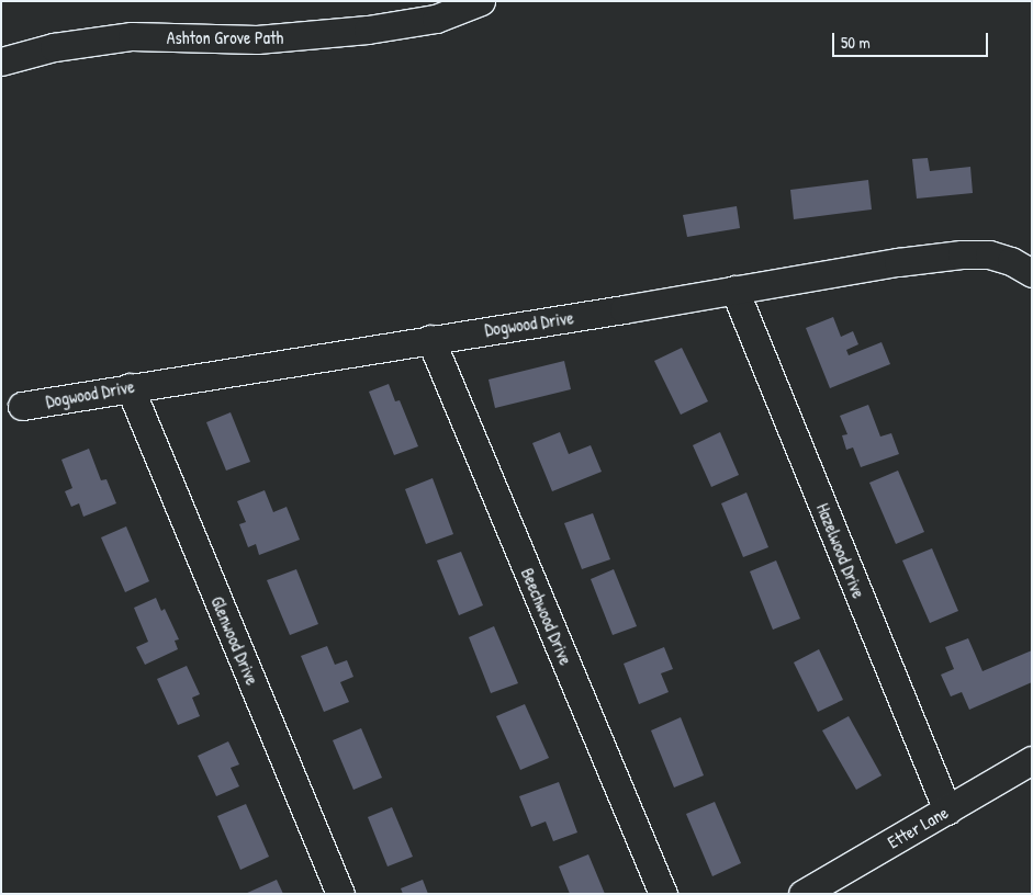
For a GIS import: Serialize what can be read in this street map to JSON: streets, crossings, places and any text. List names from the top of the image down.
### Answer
{
  "streets": {
    "street": [
      "Ashton Grove Path",
      "Dogwood Drive",
      "Hazelwood Drive",
      "Beechwood Drive",
      "Glenwood Drive",
      "Etter Lane"
    ]
  },
  "crossings": [
    ["Dogwood Drive", "Hazelwood Drive"],
    ["Dogwood Drive", "Beechwood Drive"],
    ["Dogwood Drive", "Glenwood Drive"],
    ["Hazelwood Drive", "Etter Lane"]
  ],
  "scale_bar": "50 m"
}
